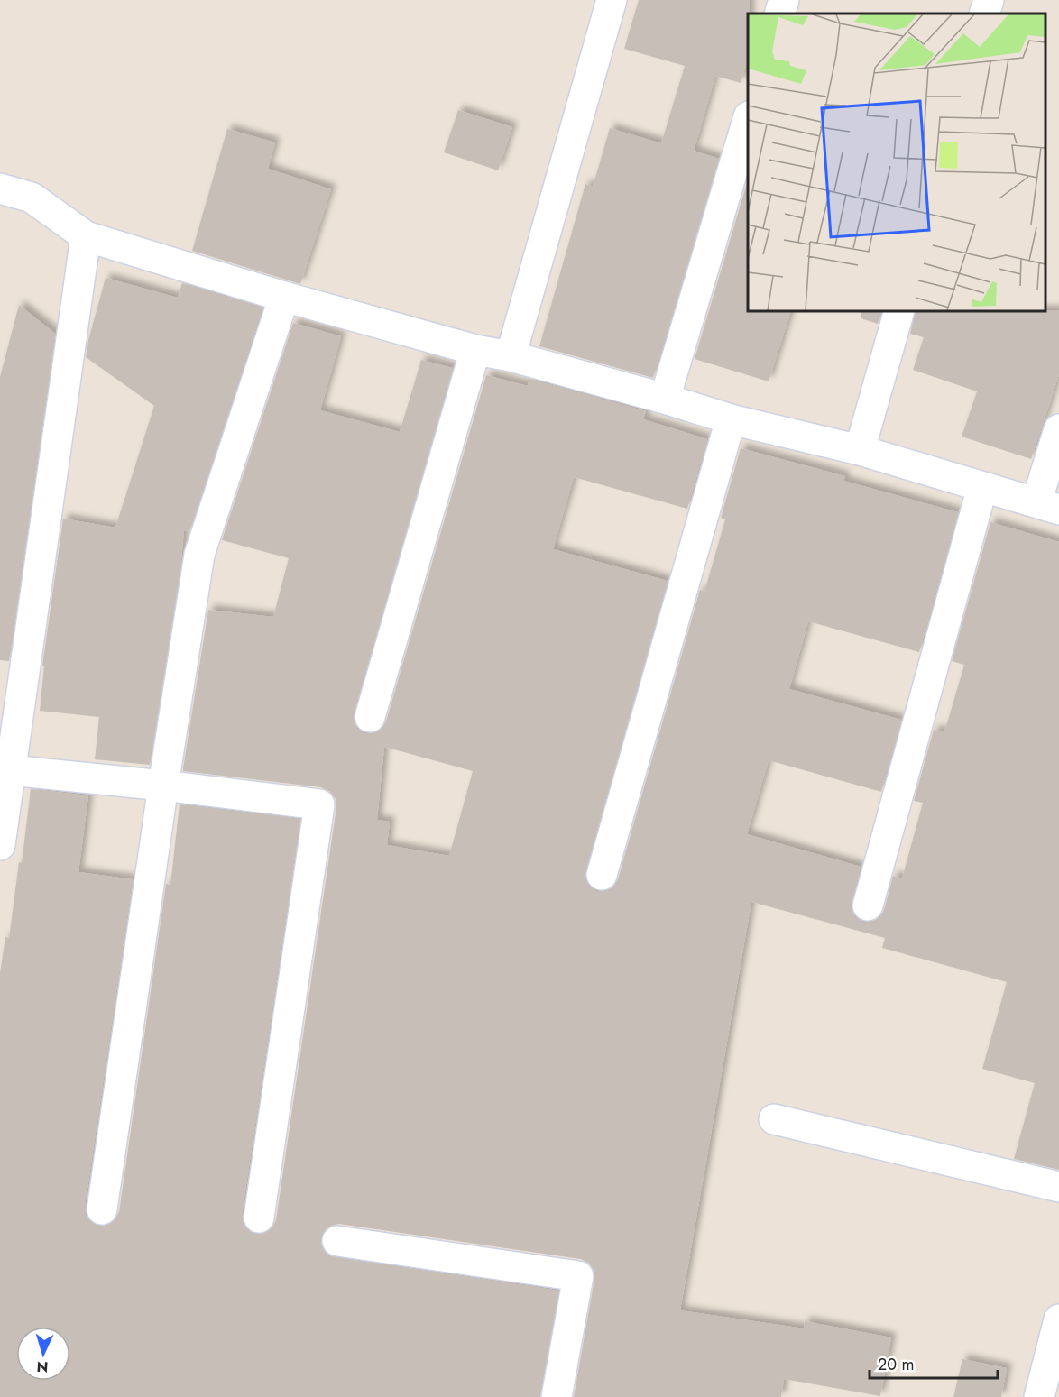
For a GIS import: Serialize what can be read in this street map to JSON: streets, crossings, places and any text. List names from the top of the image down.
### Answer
{
  "scale_bar": "20 m",
  "north": "bottom"
}
